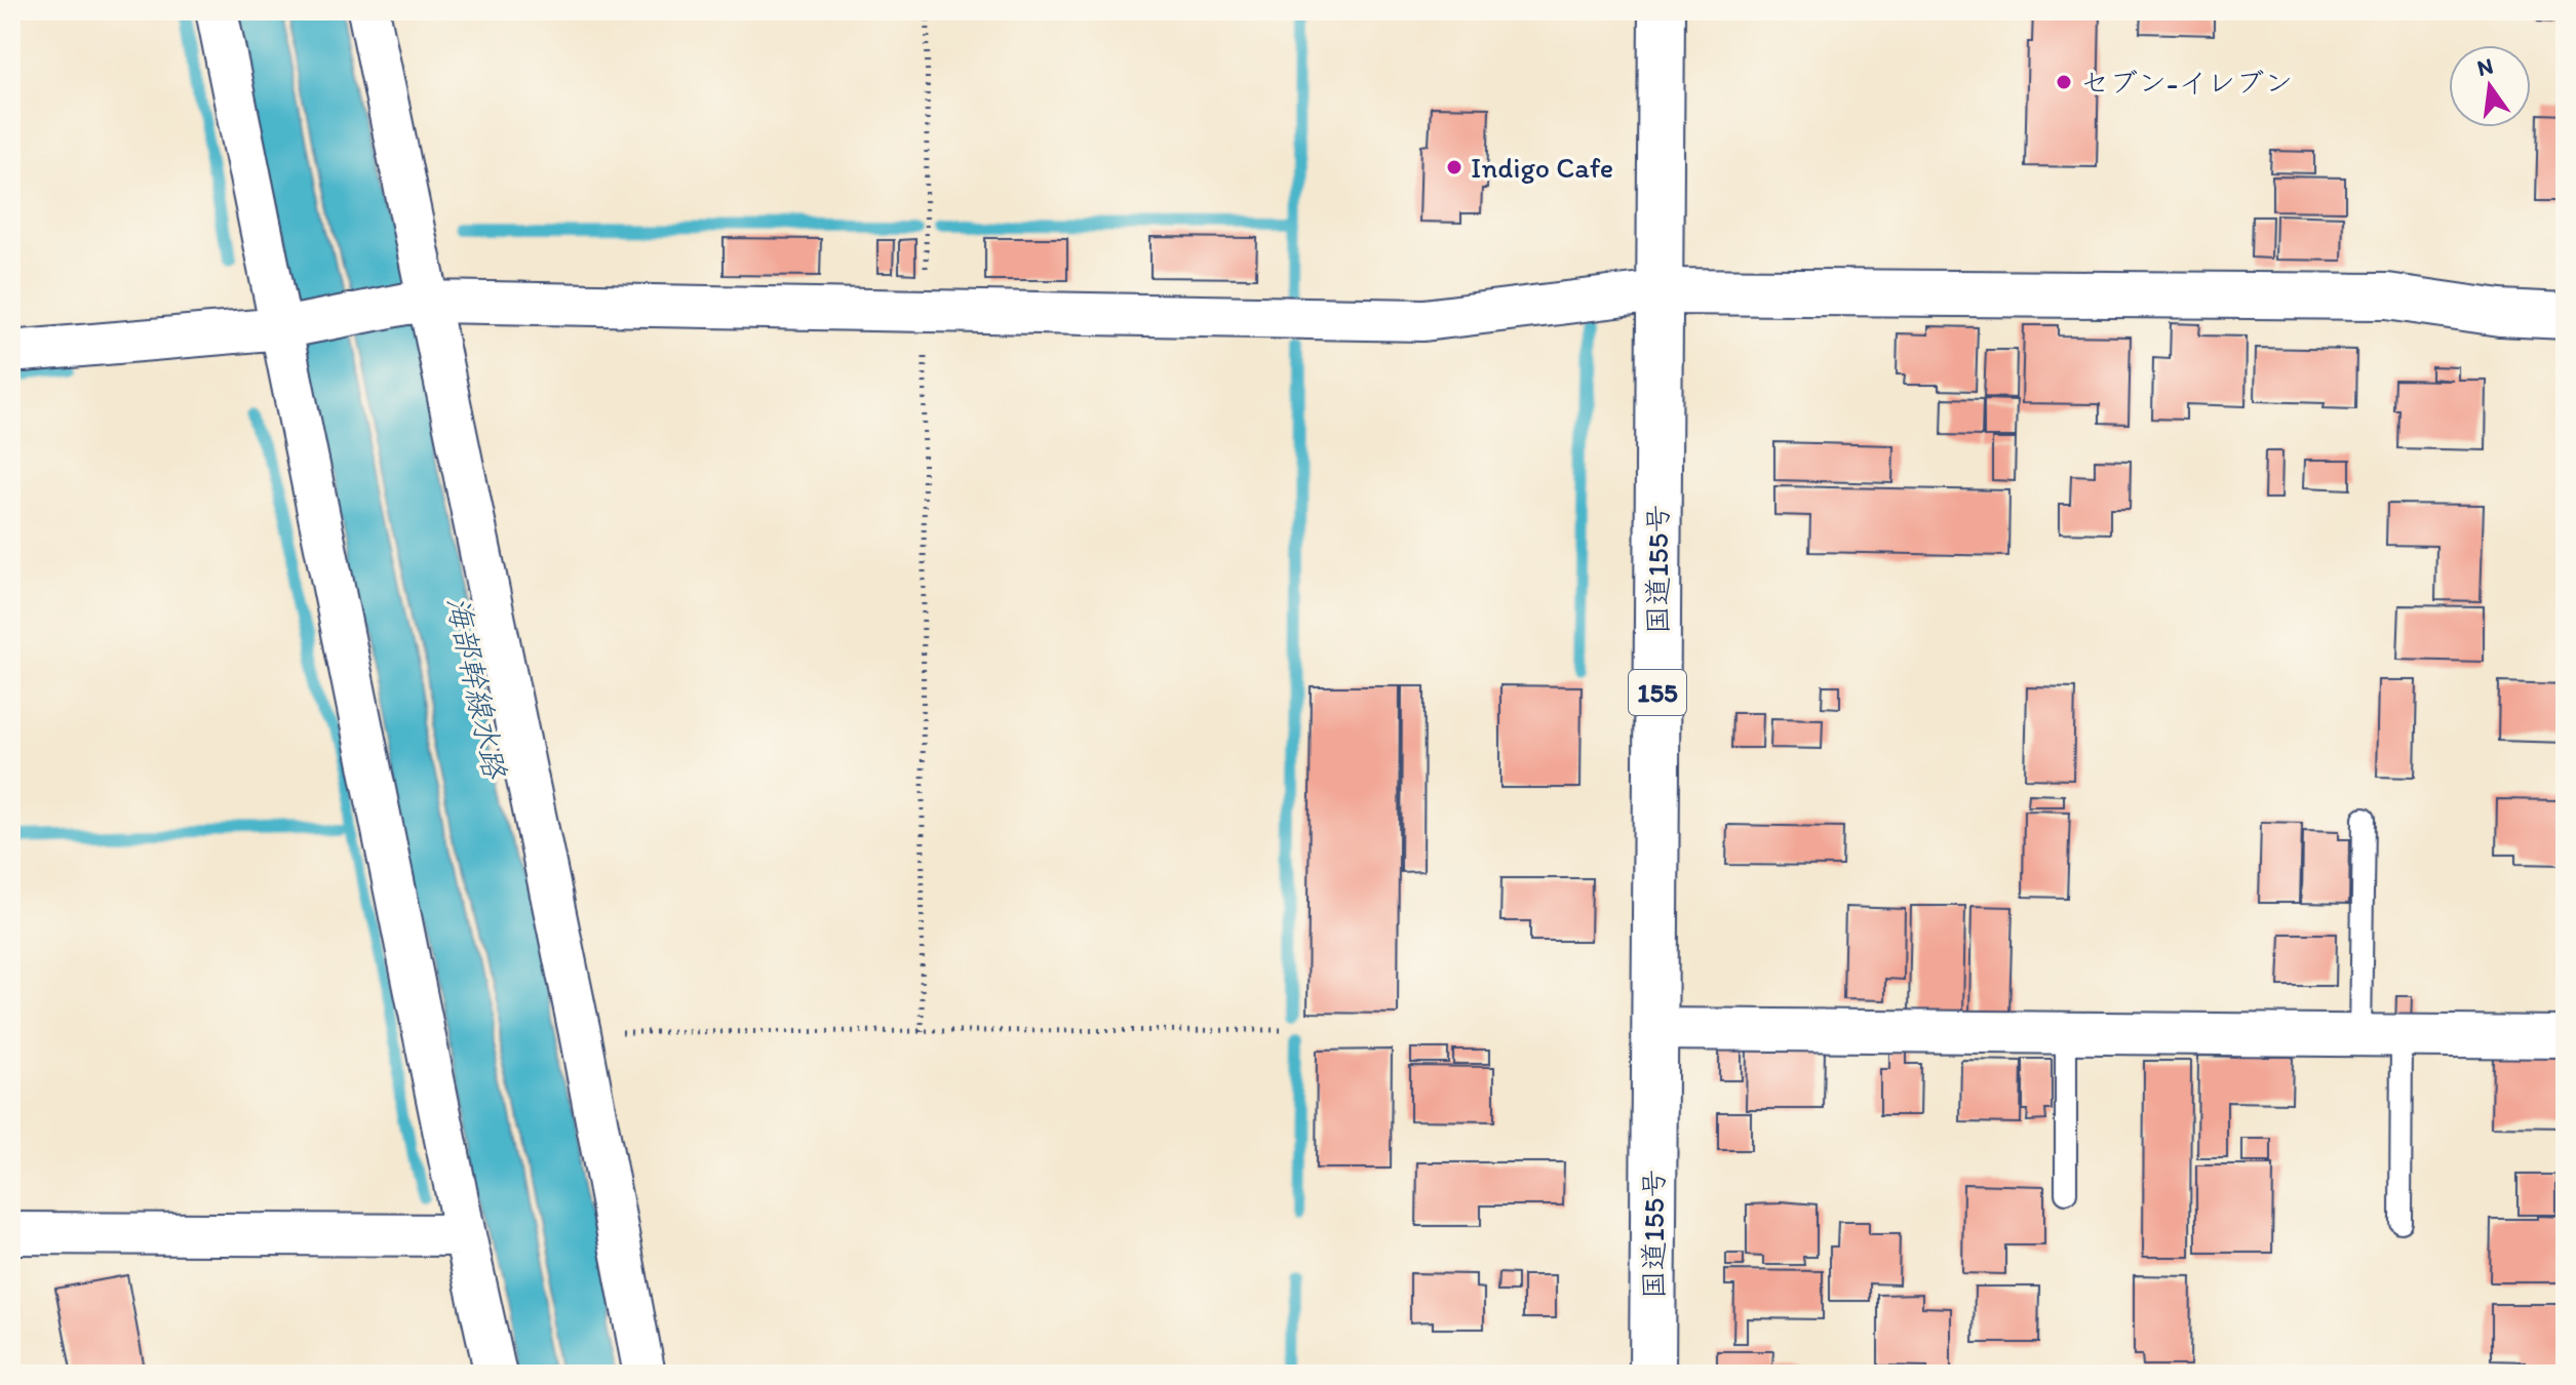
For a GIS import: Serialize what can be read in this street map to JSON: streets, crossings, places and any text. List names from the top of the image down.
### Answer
{
  "streets": {
    "main road": ["国道155号", "155"]
  },
  "water": ["海部幹線水路"],
  "places": ["セブン-イレブン", "Indigo Cafe"],
  "north": "top"
}
